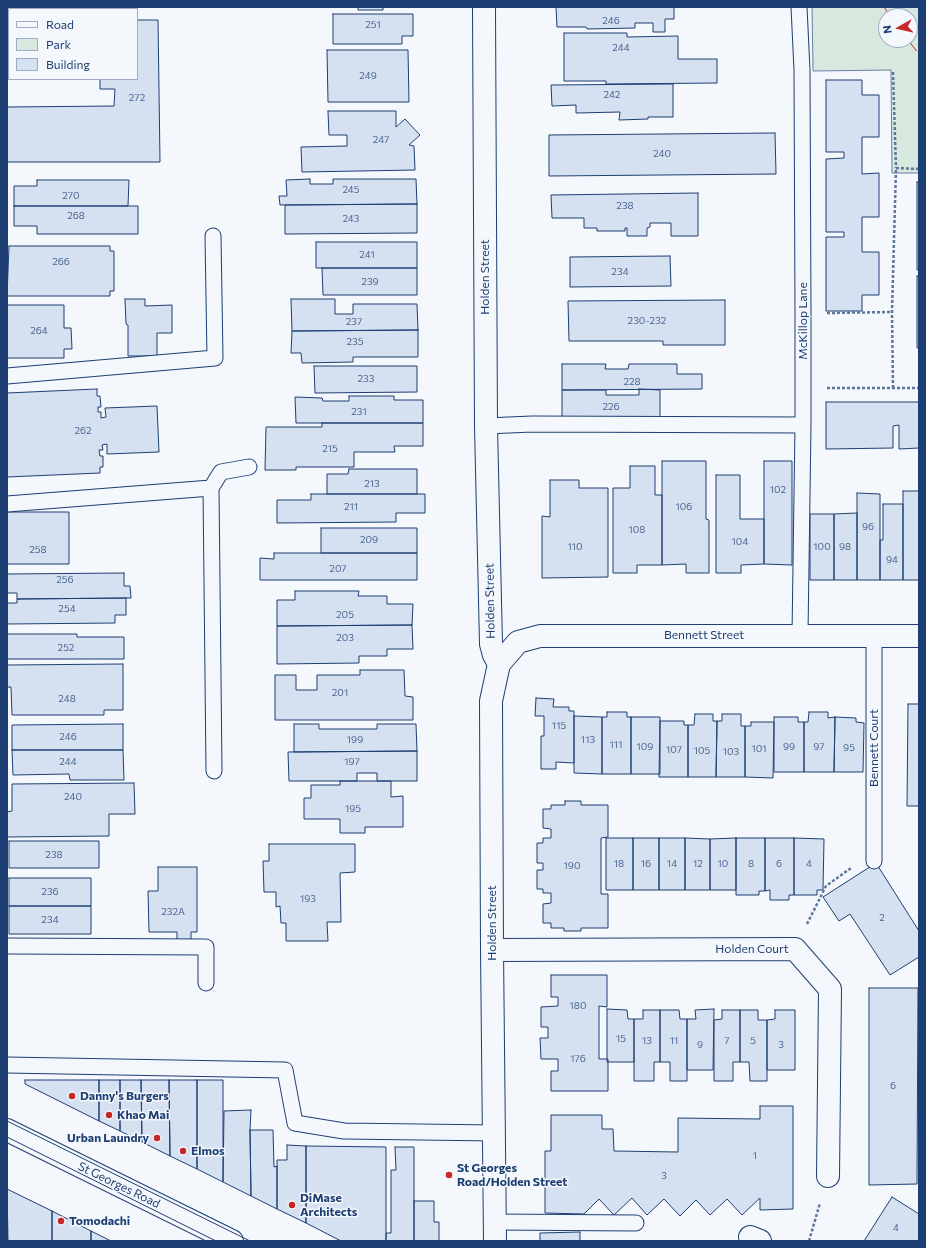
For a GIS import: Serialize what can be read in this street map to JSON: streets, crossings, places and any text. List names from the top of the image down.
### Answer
{
  "streets": {
    "main road": [
      "Holden Street",
      "Bennett Street",
      "Holden Court",
      "St Georges Road"
    ],
    "lane": ["McKillop Lane", "Bennett Court"]
  },
  "crossings": [
    ["Holden Street", "Bennett Street"],
    ["Holden Street", "Holden Court"],
    ["McKillop Lane", "Bennett Street"],
    ["Bennett Street", "Bennett Court"]
  ],
  "places": [
    "Danny's Burgers",
    "Khao Mai",
    "Urban Laundry",
    "Elmos",
    "St Georges Road/Holden Street",
    "DiMase Architects",
    "Tomodachi"
  ],
  "house_numbers": [
    "246",
    "251",
    "244",
    "249",
    "242",
    "272",
    "247",
    "240",
    "245",
    "270",
    "238",
    "268",
    "243",
    "241",
    "266",
    "234",
    "239",
    "230-232",
    "237",
    "264",
    "235",
    "233",
    "228",
    "226",
    "231",
    "262",
    "215",
    "213",
    "102",
    "211",
    "106",
    "96",
    "108",
    "209",
    "104",
    "110",
    "100",
    "98",
    "258",
    "94",
    "207",
    "256",
    "254",
    "205",
    "203",
    "252",
    "201",
    "248",
    "115",
    "246",
    "199",
    "113",
    "111",
    "109",
    "99",
    "97",
    "95",
    "101",
    "107",
    "105",
    "103",
    "244",
    "197",
    "240",
    "195",
    "238",
    "18",
    "16",
    "14",
    "12",
    "10",
    "8",
    "6",
    "4",
    "190",
    "236",
    "193",
    "232A",
    "2",
    "234",
    "180",
    "15",
    "13",
    "11",
    "7",
    "5",
    "9",
    "3",
    "176",
    "6",
    "1",
    "3",
    "4"
  ],
  "legend": ["Road", "Park", "Building"],
  "north": "left"
}
